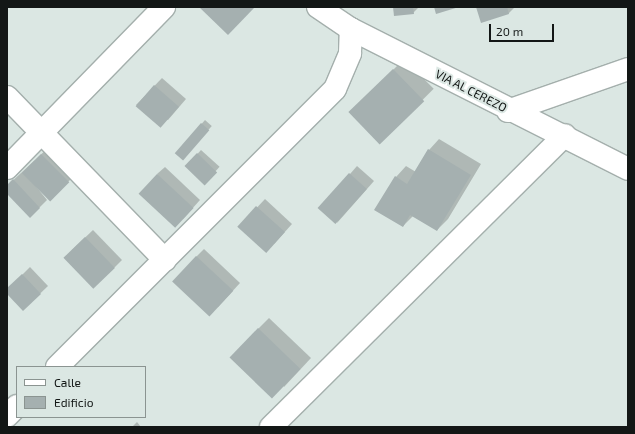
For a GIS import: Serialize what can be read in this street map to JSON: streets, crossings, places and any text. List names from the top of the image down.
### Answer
{
  "streets": {
    "street": ["VIA AL CEREZO"]
  },
  "legend": ["Calle", "Edificio"],
  "scale_bar": "20 m"
}
